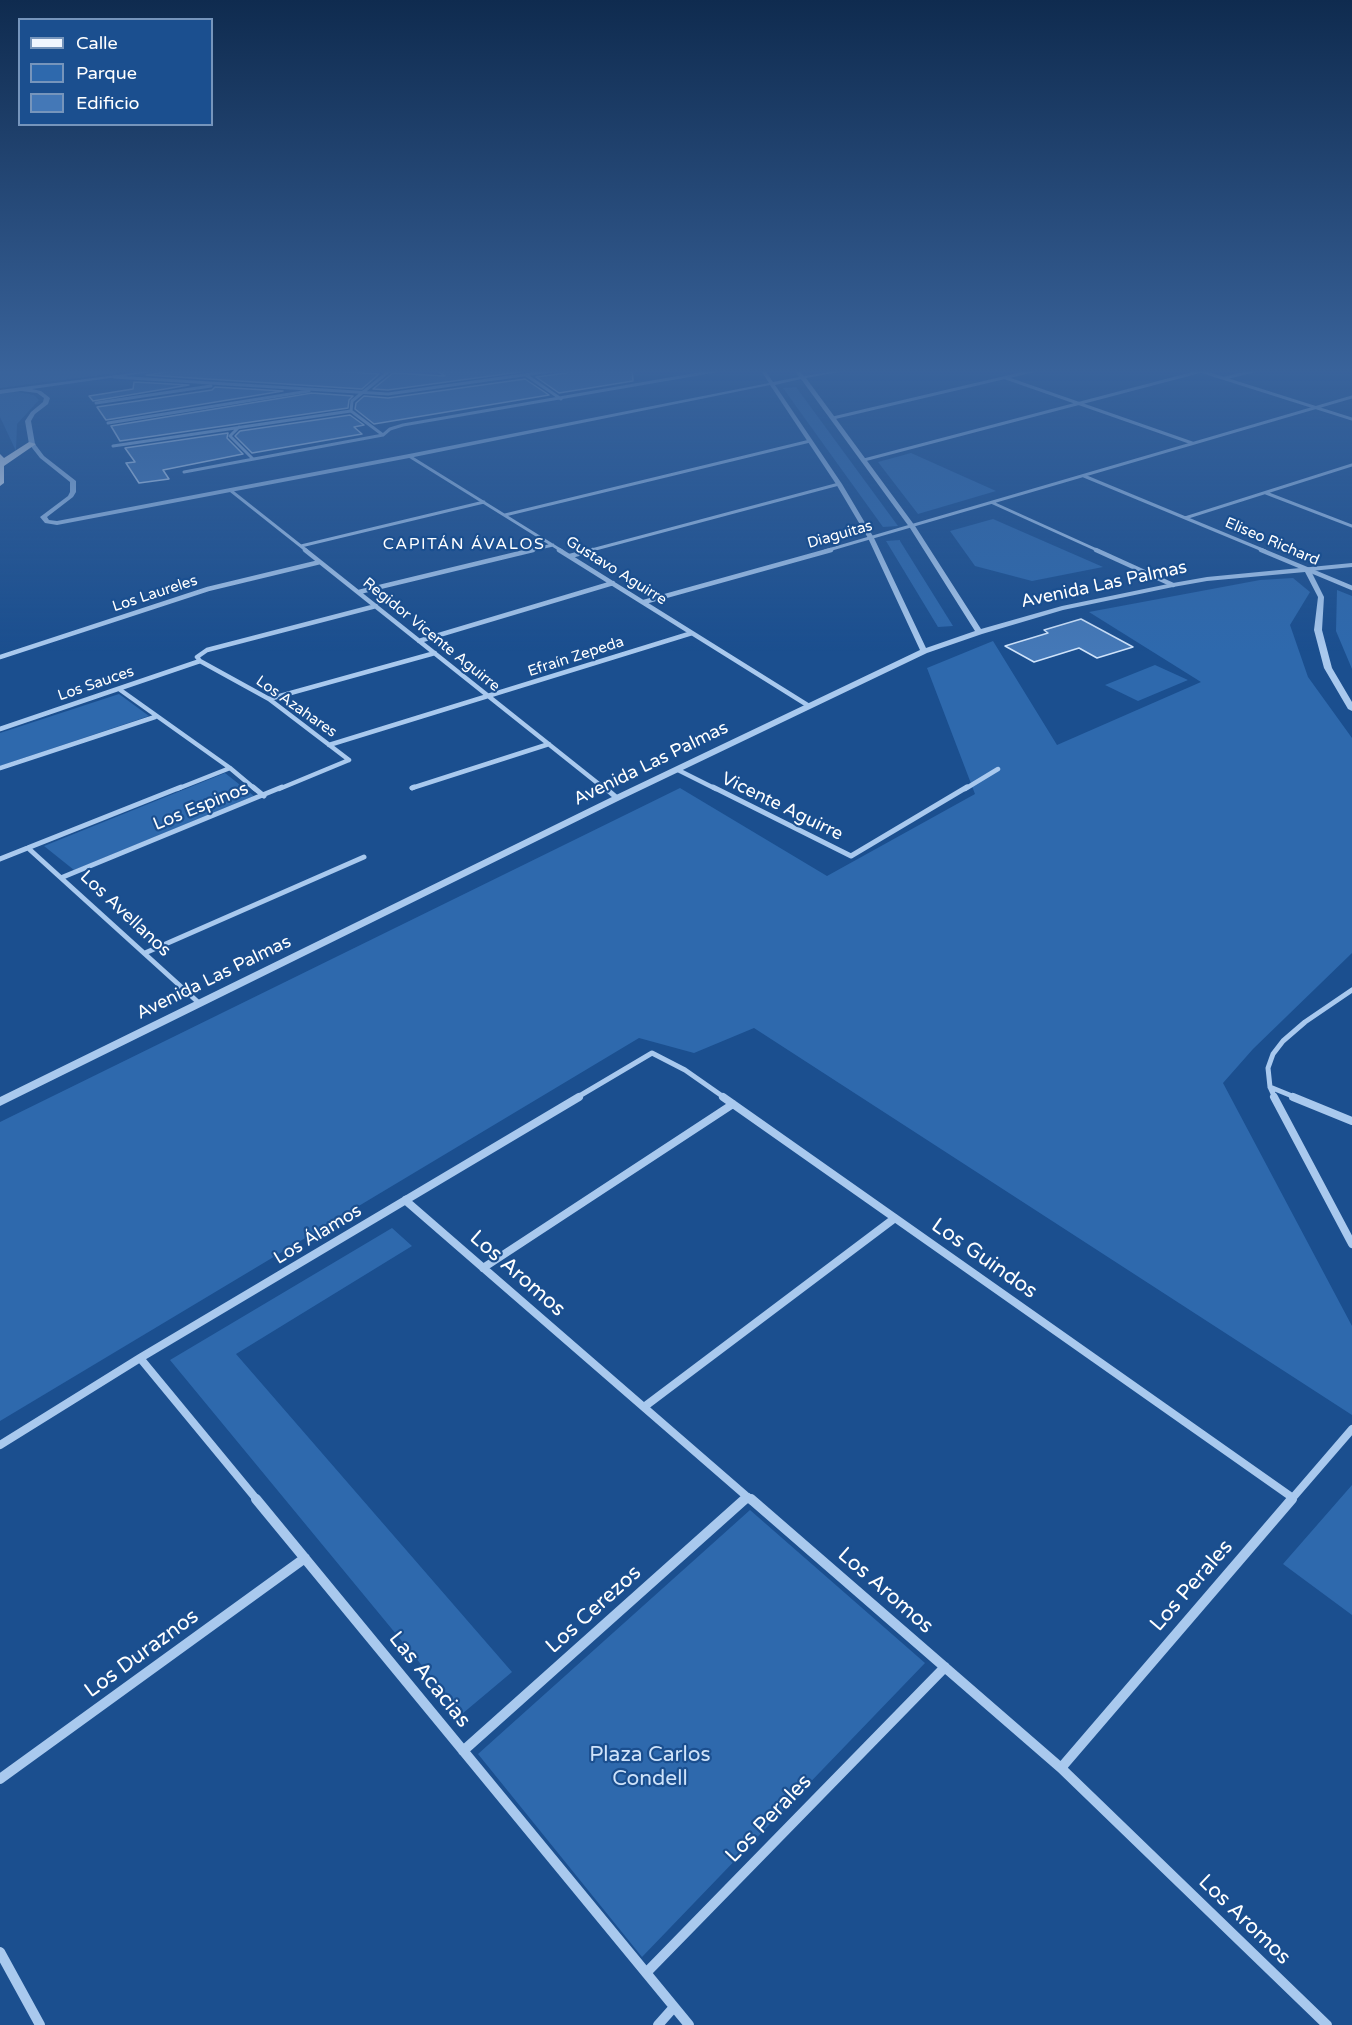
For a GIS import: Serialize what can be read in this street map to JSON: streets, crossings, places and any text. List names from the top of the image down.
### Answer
{
  "streets": {
    "street": [
      "Diaguitas",
      "Eliseo Richard",
      "Gustavo Aguirre",
      "Avenida Las Palmas",
      "Los Laureles",
      "Regidor Vicente Aguirre",
      "Efraín Zepeda",
      "Los Sauces",
      "Los Azahares",
      "Los Espinos",
      "Vicente Aguirre",
      "Los Avellanos",
      "Los Álamos",
      "Los Guindos",
      "Los Aromos",
      "Los Perales",
      "Los Cerezos",
      "Los Duraznos",
      "Las Acacias"
    ]
  },
  "crossings": [
    ["Diaguitas", "Eliseo Richard"],
    ["Diaguitas", "Gustavo Aguirre"],
    ["Eliseo Richard", "Avenida Las Palmas"],
    ["Gustavo Aguirre", "Avenida Las Palmas"],
    ["Gustavo Aguirre", "Efraín Zepeda"],
    ["Avenida Las Palmas", "Regidor Vicente Aguirre"],
    ["Avenida Las Palmas", "Vicente Aguirre"],
    ["Avenida Las Palmas", "Los Avellanos"],
    ["Los Laureles", "Regidor Vicente Aguirre"],
    ["Regidor Vicente Aguirre", "Efraín Zepeda"],
    ["Regidor Vicente Aguirre", "Los Sauces"],
    ["Efraín Zepeda", "Los Azahares"],
    ["Los Sauces", "Los Azahares"],
    ["Los Azahares", "Los Espinos"],
    ["Los Espinos", "Los Avellanos"],
    ["Los Álamos", "Los Guindos"],
    ["Los Álamos", "Los Aromos"],
    ["Los Álamos", "Las Acacias"],
    ["Los Guindos", "Los Perales"],
    ["Los Aromos", "Los Perales"],
    ["Los Aromos", "Los Cerezos"],
    ["Los Perales", "Las Acacias"],
    ["Los Cerezos", "Las Acacias"],
    ["Los Duraznos", "Las Acacias"]
  ],
  "districts": ["CAPITÁN ÁVALOS"],
  "parks": ["Plaza Carlos Condell"],
  "legend": ["Calle", "Parque", "Edificio"]
}
